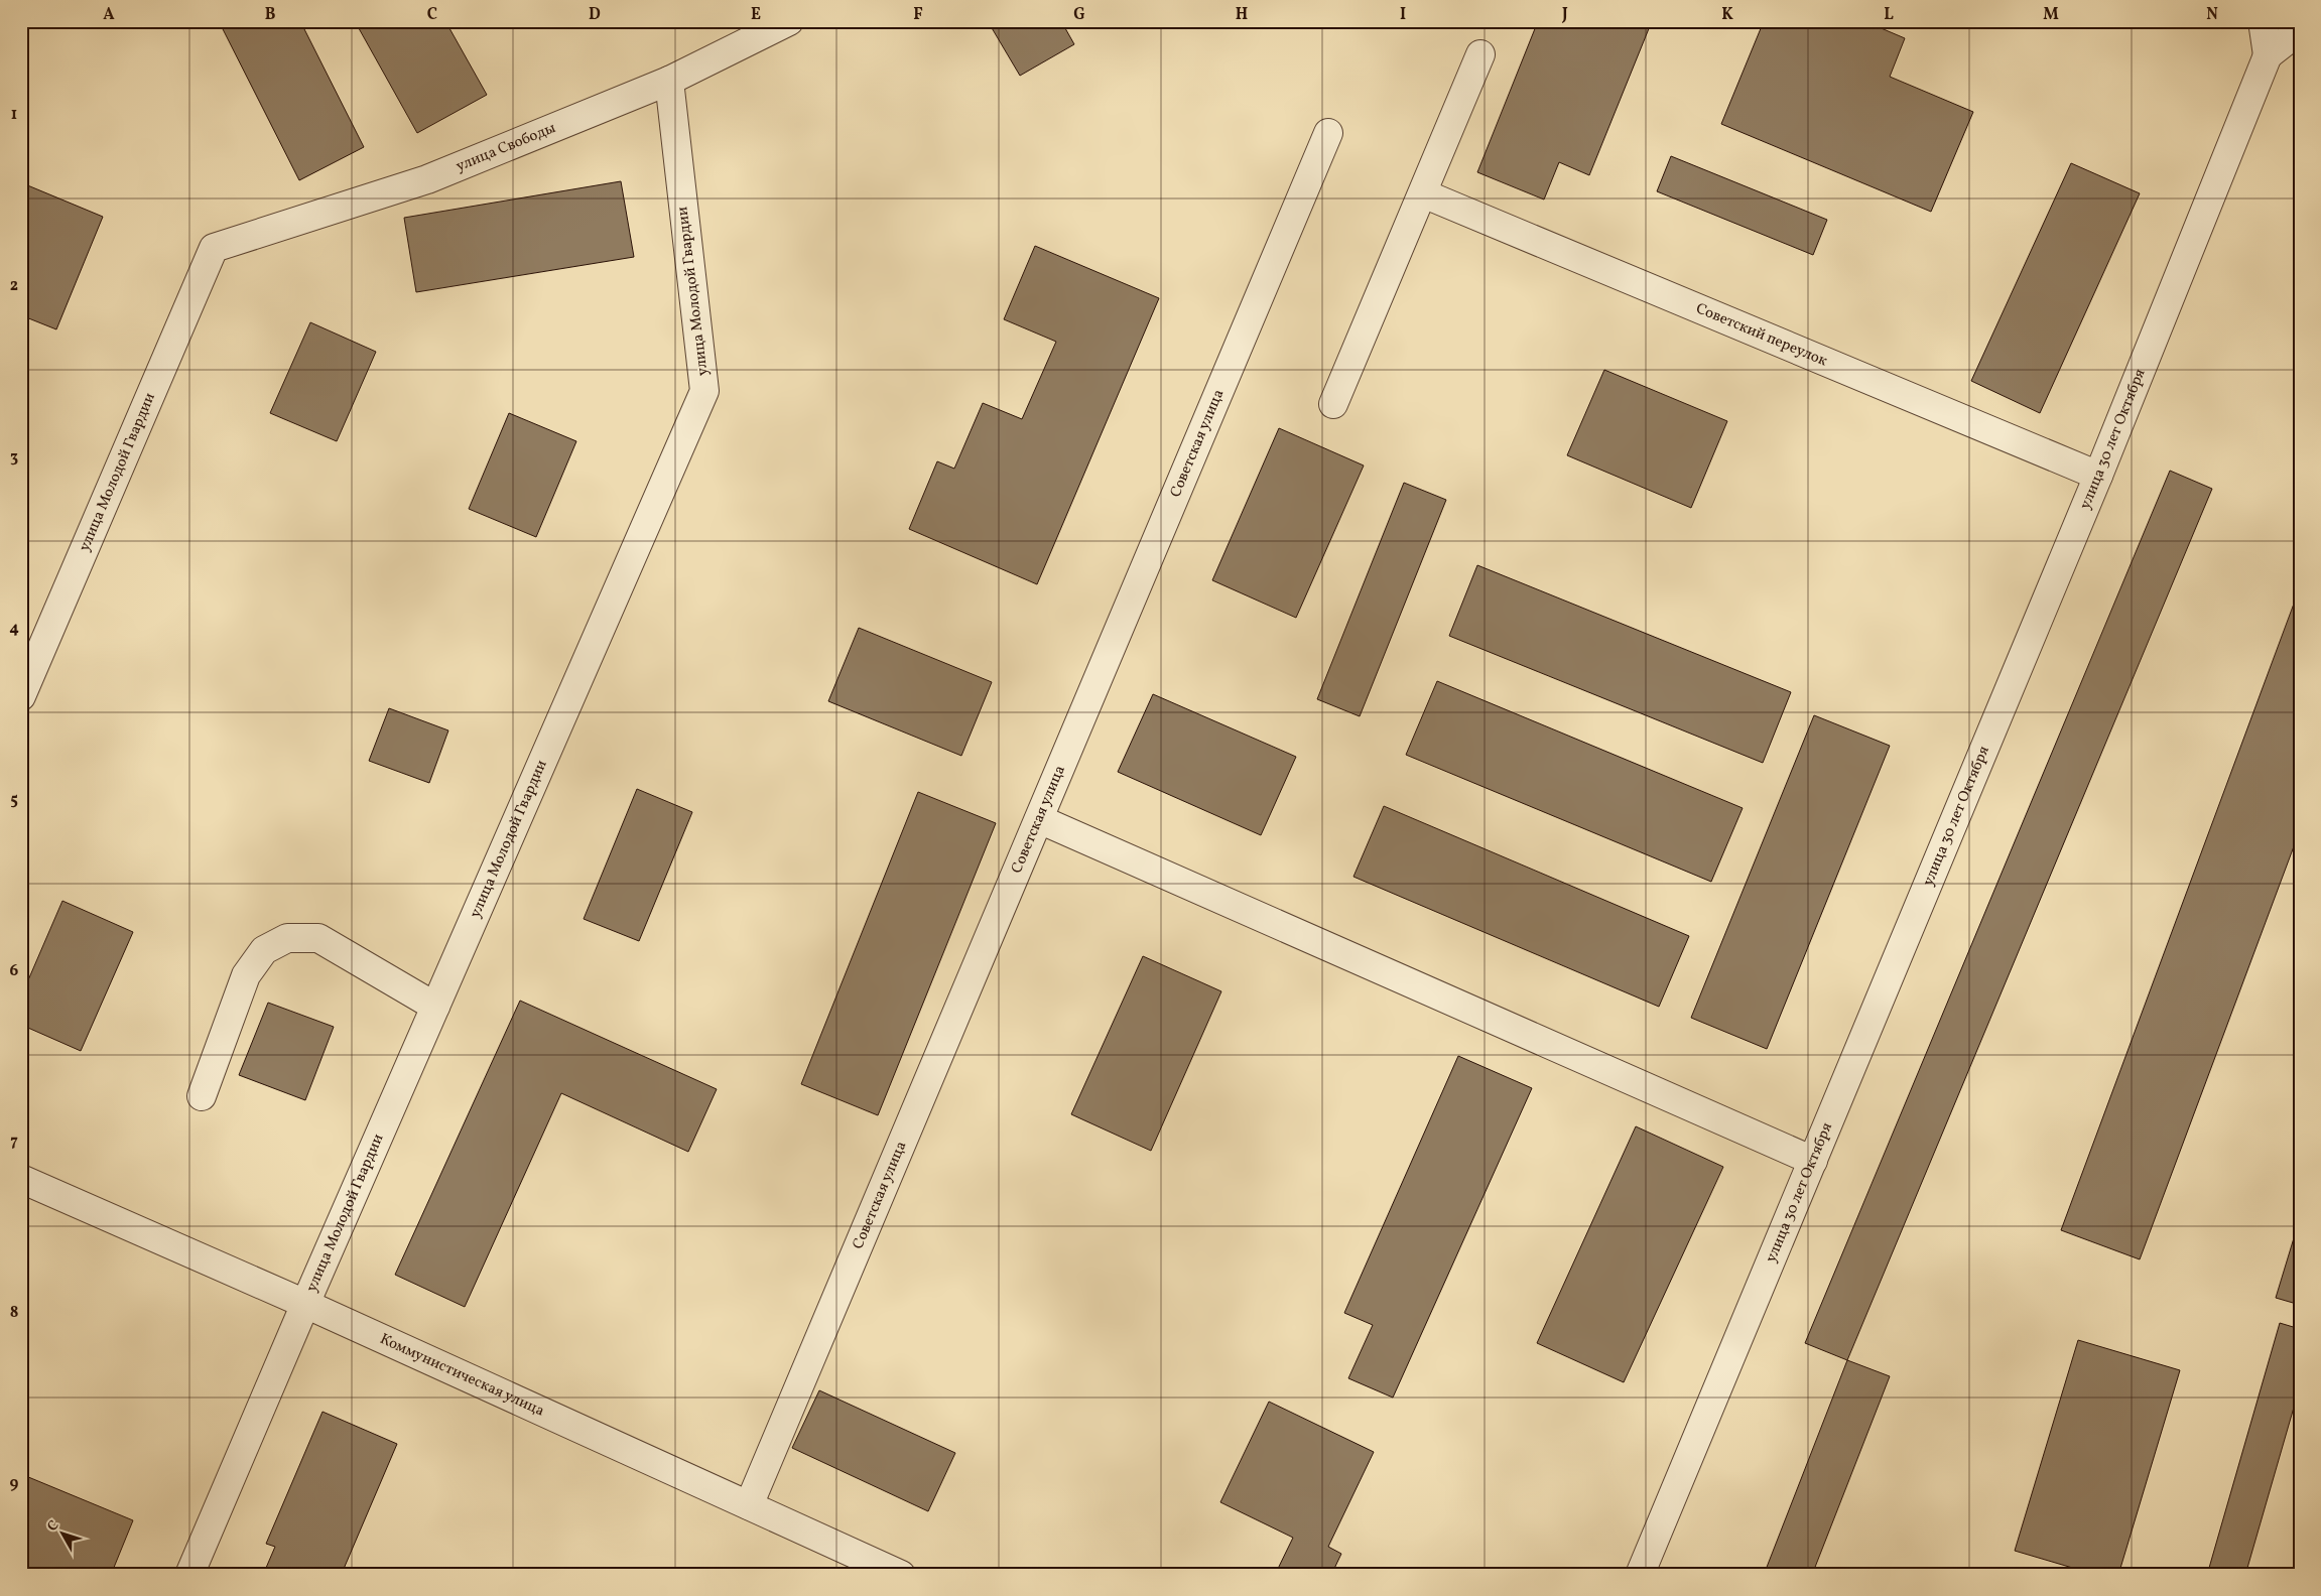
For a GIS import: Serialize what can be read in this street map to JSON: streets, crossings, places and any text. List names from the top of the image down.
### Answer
{
  "streets": {
    "street": [
      "улица Свободы",
      "улица Молодой Гвардии",
      "Советский переулок",
      "улица 30 лет Октября",
      "Советская улица",
      "Коммунистическая улица"
    ]
  },
  "crossings": [
    ["улица Свободы", "улица Молодой Гвардии"],
    ["улица Молодой Гвардии", "Коммунистическая улица"],
    ["Советский переулок", "улица 30 лет Октября"],
    ["Советская улица", "Коммунистическая улица"]
  ],
  "north": "top left",
  "grid": {
    "columns": [
      "A",
      "B",
      "C",
      "D",
      "E",
      "F",
      "G",
      "H",
      "I",
      "J",
      "K",
      "L",
      "M",
      "N"
    ],
    "rows": [
      "1",
      "2",
      "3",
      "4",
      "5",
      "6",
      "7",
      "8",
      "9"
    ]
  }
}
